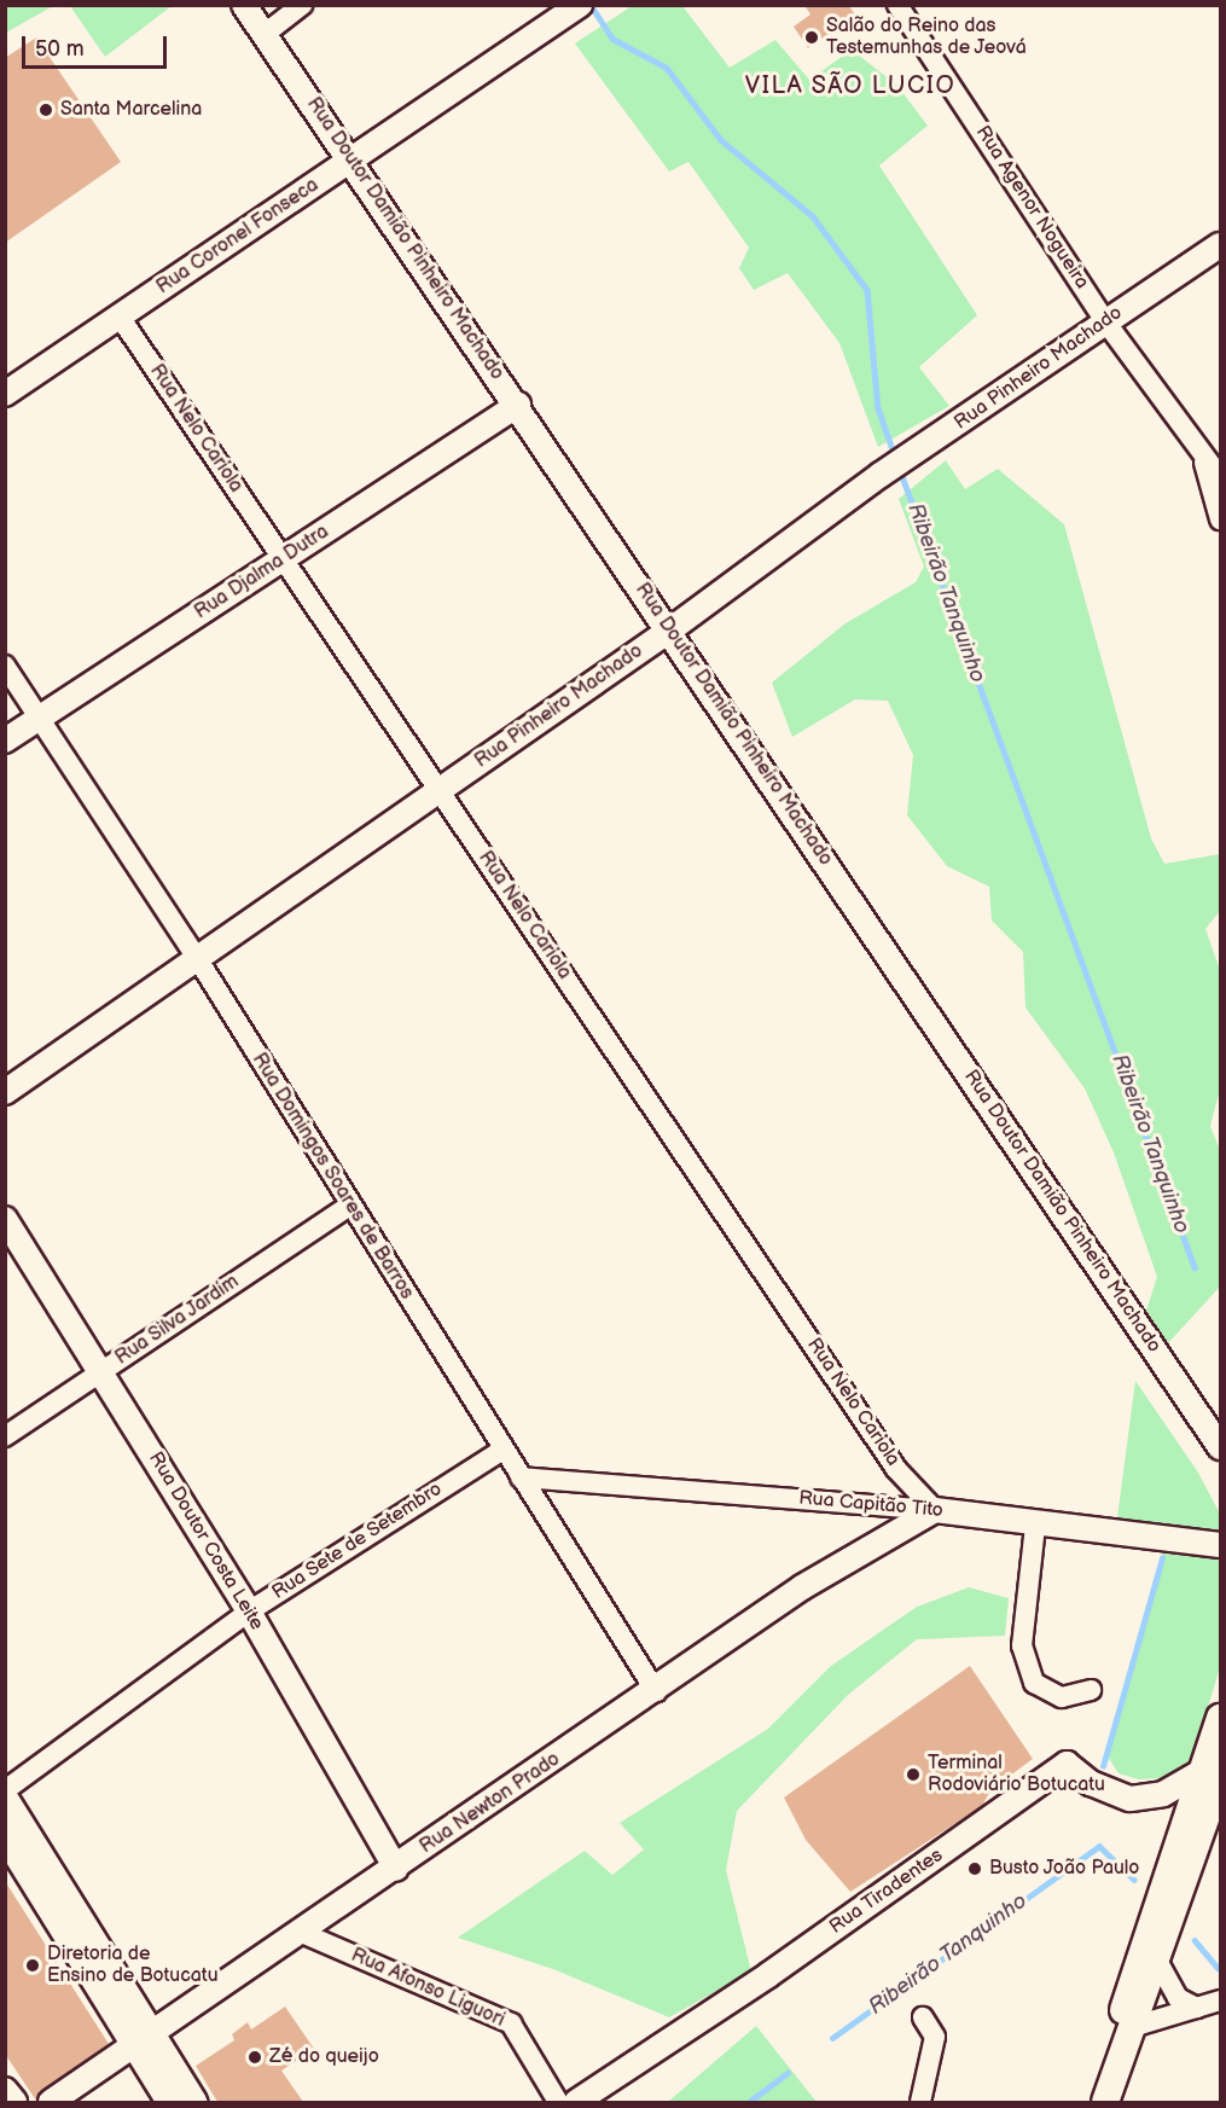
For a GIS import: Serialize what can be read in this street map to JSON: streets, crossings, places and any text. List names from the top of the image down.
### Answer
{
  "streets": {
    "street": [
      "Rua Agenor Nogueira",
      "Rua Coronel Fonseca",
      "Rua Doutor Damião Pinheiro Machado",
      "Rua Pinheiro Machado",
      "Rua Nelo Cariola",
      "Rua Djalma Dutra",
      "Rua Domingos Soares de Barros",
      "Rua Silva Jardim",
      "Rua Capitão Tito",
      "Rua Doutor Costa Leite",
      "Rua Sete de Setembro",
      "Rua Newton Prado",
      "Rua Tiradentes",
      "Rua Afonso Liguori"
    ]
  },
  "crossings": [
    ["Rua Agenor Nogueira", "Rua Pinheiro Machado"],
    ["Rua Coronel Fonseca", "Rua Doutor Damião Pinheiro Machado"],
    ["Rua Coronel Fonseca", "Rua Nelo Cariola"],
    ["Rua Doutor Damião Pinheiro Machado", "Rua Pinheiro Machado"],
    ["Rua Doutor Damião Pinheiro Machado", "Rua Djalma Dutra"],
    ["Rua Pinheiro Machado", "Rua Nelo Cariola"],
    ["Rua Pinheiro Machado", "Rua Domingos Soares de Barros"],
    ["Rua Nelo Cariola", "Rua Djalma Dutra"],
    ["Rua Nelo Cariola", "Rua Capitão Tito"],
    ["Rua Nelo Cariola", "Rua Newton Prado"],
    ["Rua Djalma Dutra", "Rua Domingos Soares de Barros"],
    ["Rua Domingos Soares de Barros", "Rua Silva Jardim"],
    ["Rua Domingos Soares de Barros", "Rua Capitão Tito"],
    ["Rua Domingos Soares de Barros", "Rua Sete de Setembro"],
    ["Rua Domingos Soares de Barros", "Rua Newton Prado"],
    ["Rua Silva Jardim", "Rua Doutor Costa Leite"],
    ["Rua Capitão Tito", "Rua Newton Prado"],
    ["Rua Doutor Costa Leite", "Rua Sete de Setembro"],
    ["Rua Doutor Costa Leite", "Rua Newton Prado"],
    ["Rua Newton Prado", "Rua Afonso Liguori"]
  ],
  "districts": ["VILA SÃO LUCIO"],
  "water": ["Ribeirão Tanquinho"],
  "places": [
    "Salão do Reino das Testemunhas de Jeová",
    "Santa Marcelina",
    "Terminal Rodoviário Botucatu",
    "Busto João Paulo",
    "Diretoria de Ensino de Botucatu",
    "Zé do queijo"
  ],
  "scale_bar": "50 m"
}
